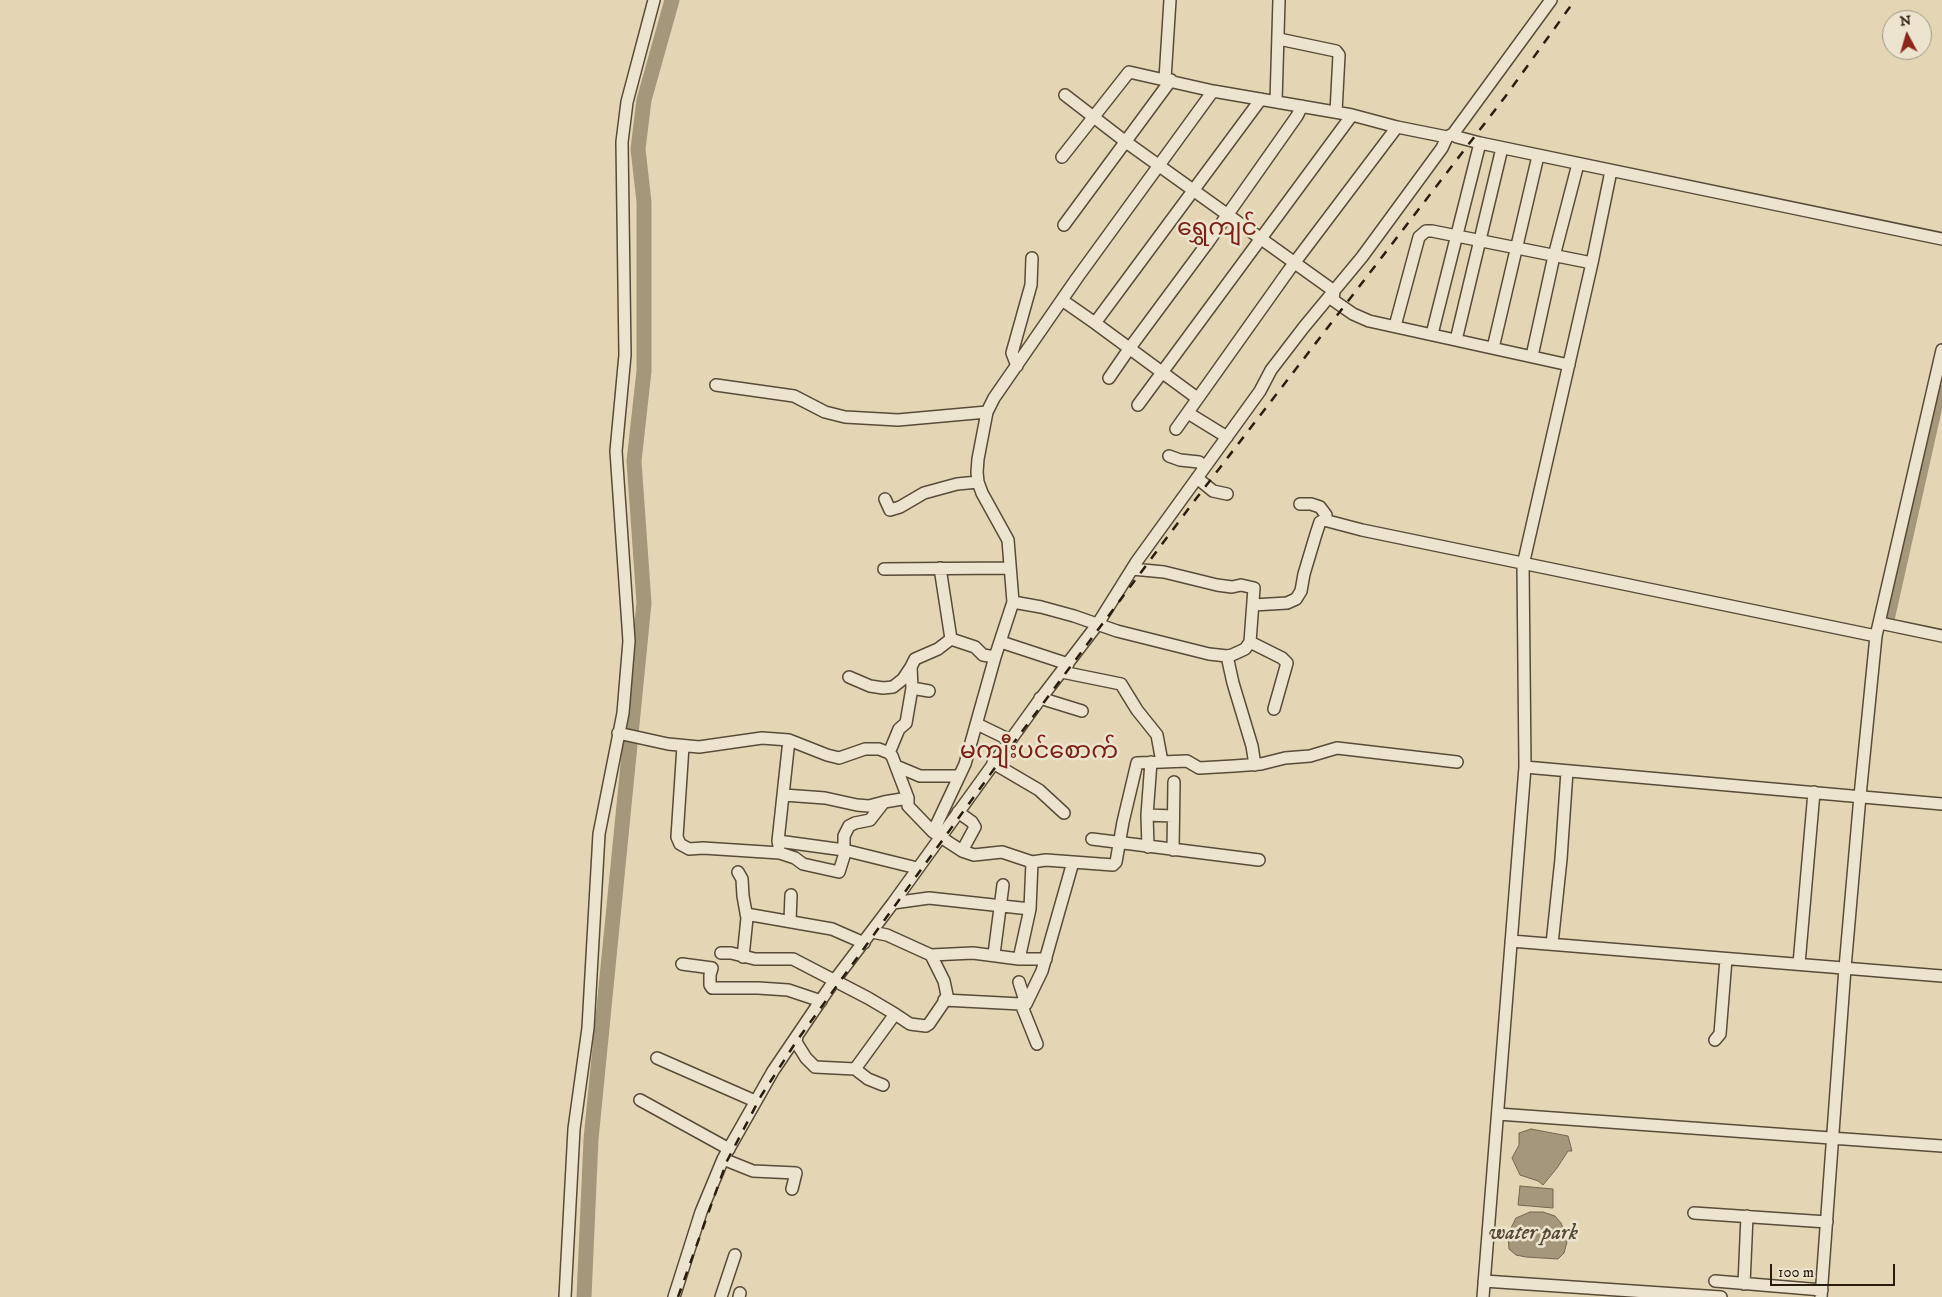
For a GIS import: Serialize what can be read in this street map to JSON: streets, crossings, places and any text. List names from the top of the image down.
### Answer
{
  "districts": ["ရွှေကျင်", "မကျီးပင်စောက်"],
  "water": ["water park"],
  "scale_bar": "100 m",
  "north": "top"
}
